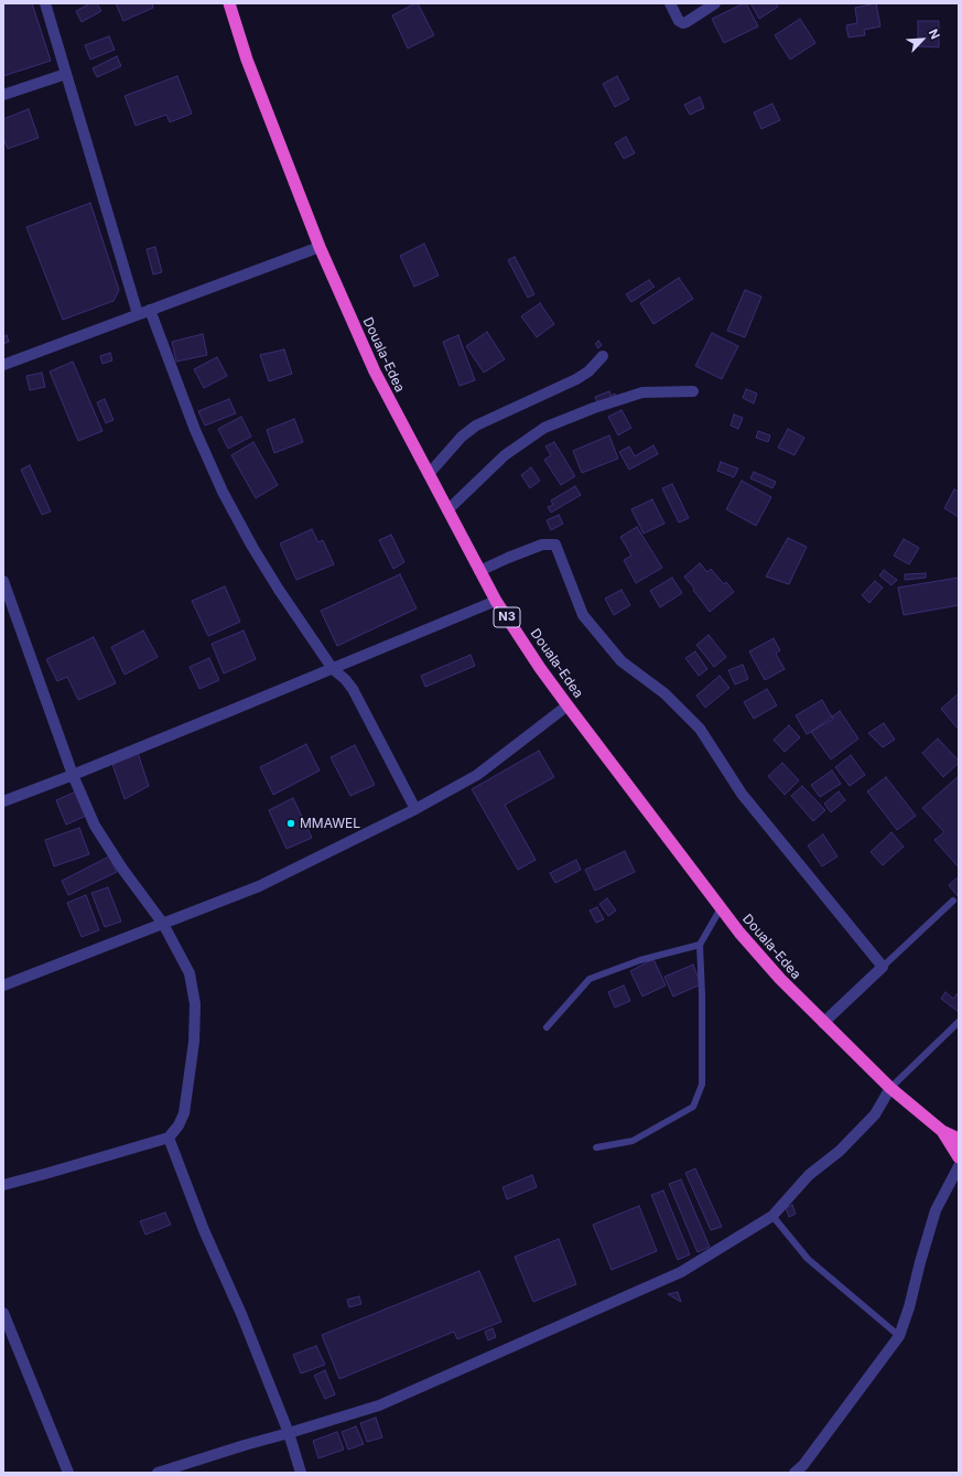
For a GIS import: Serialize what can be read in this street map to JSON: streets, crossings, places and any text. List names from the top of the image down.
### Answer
{
  "streets": {
    "highway": ["Douala-Edea", "N3"]
  },
  "places": ["MMAWEL"],
  "north": "top right"
}
